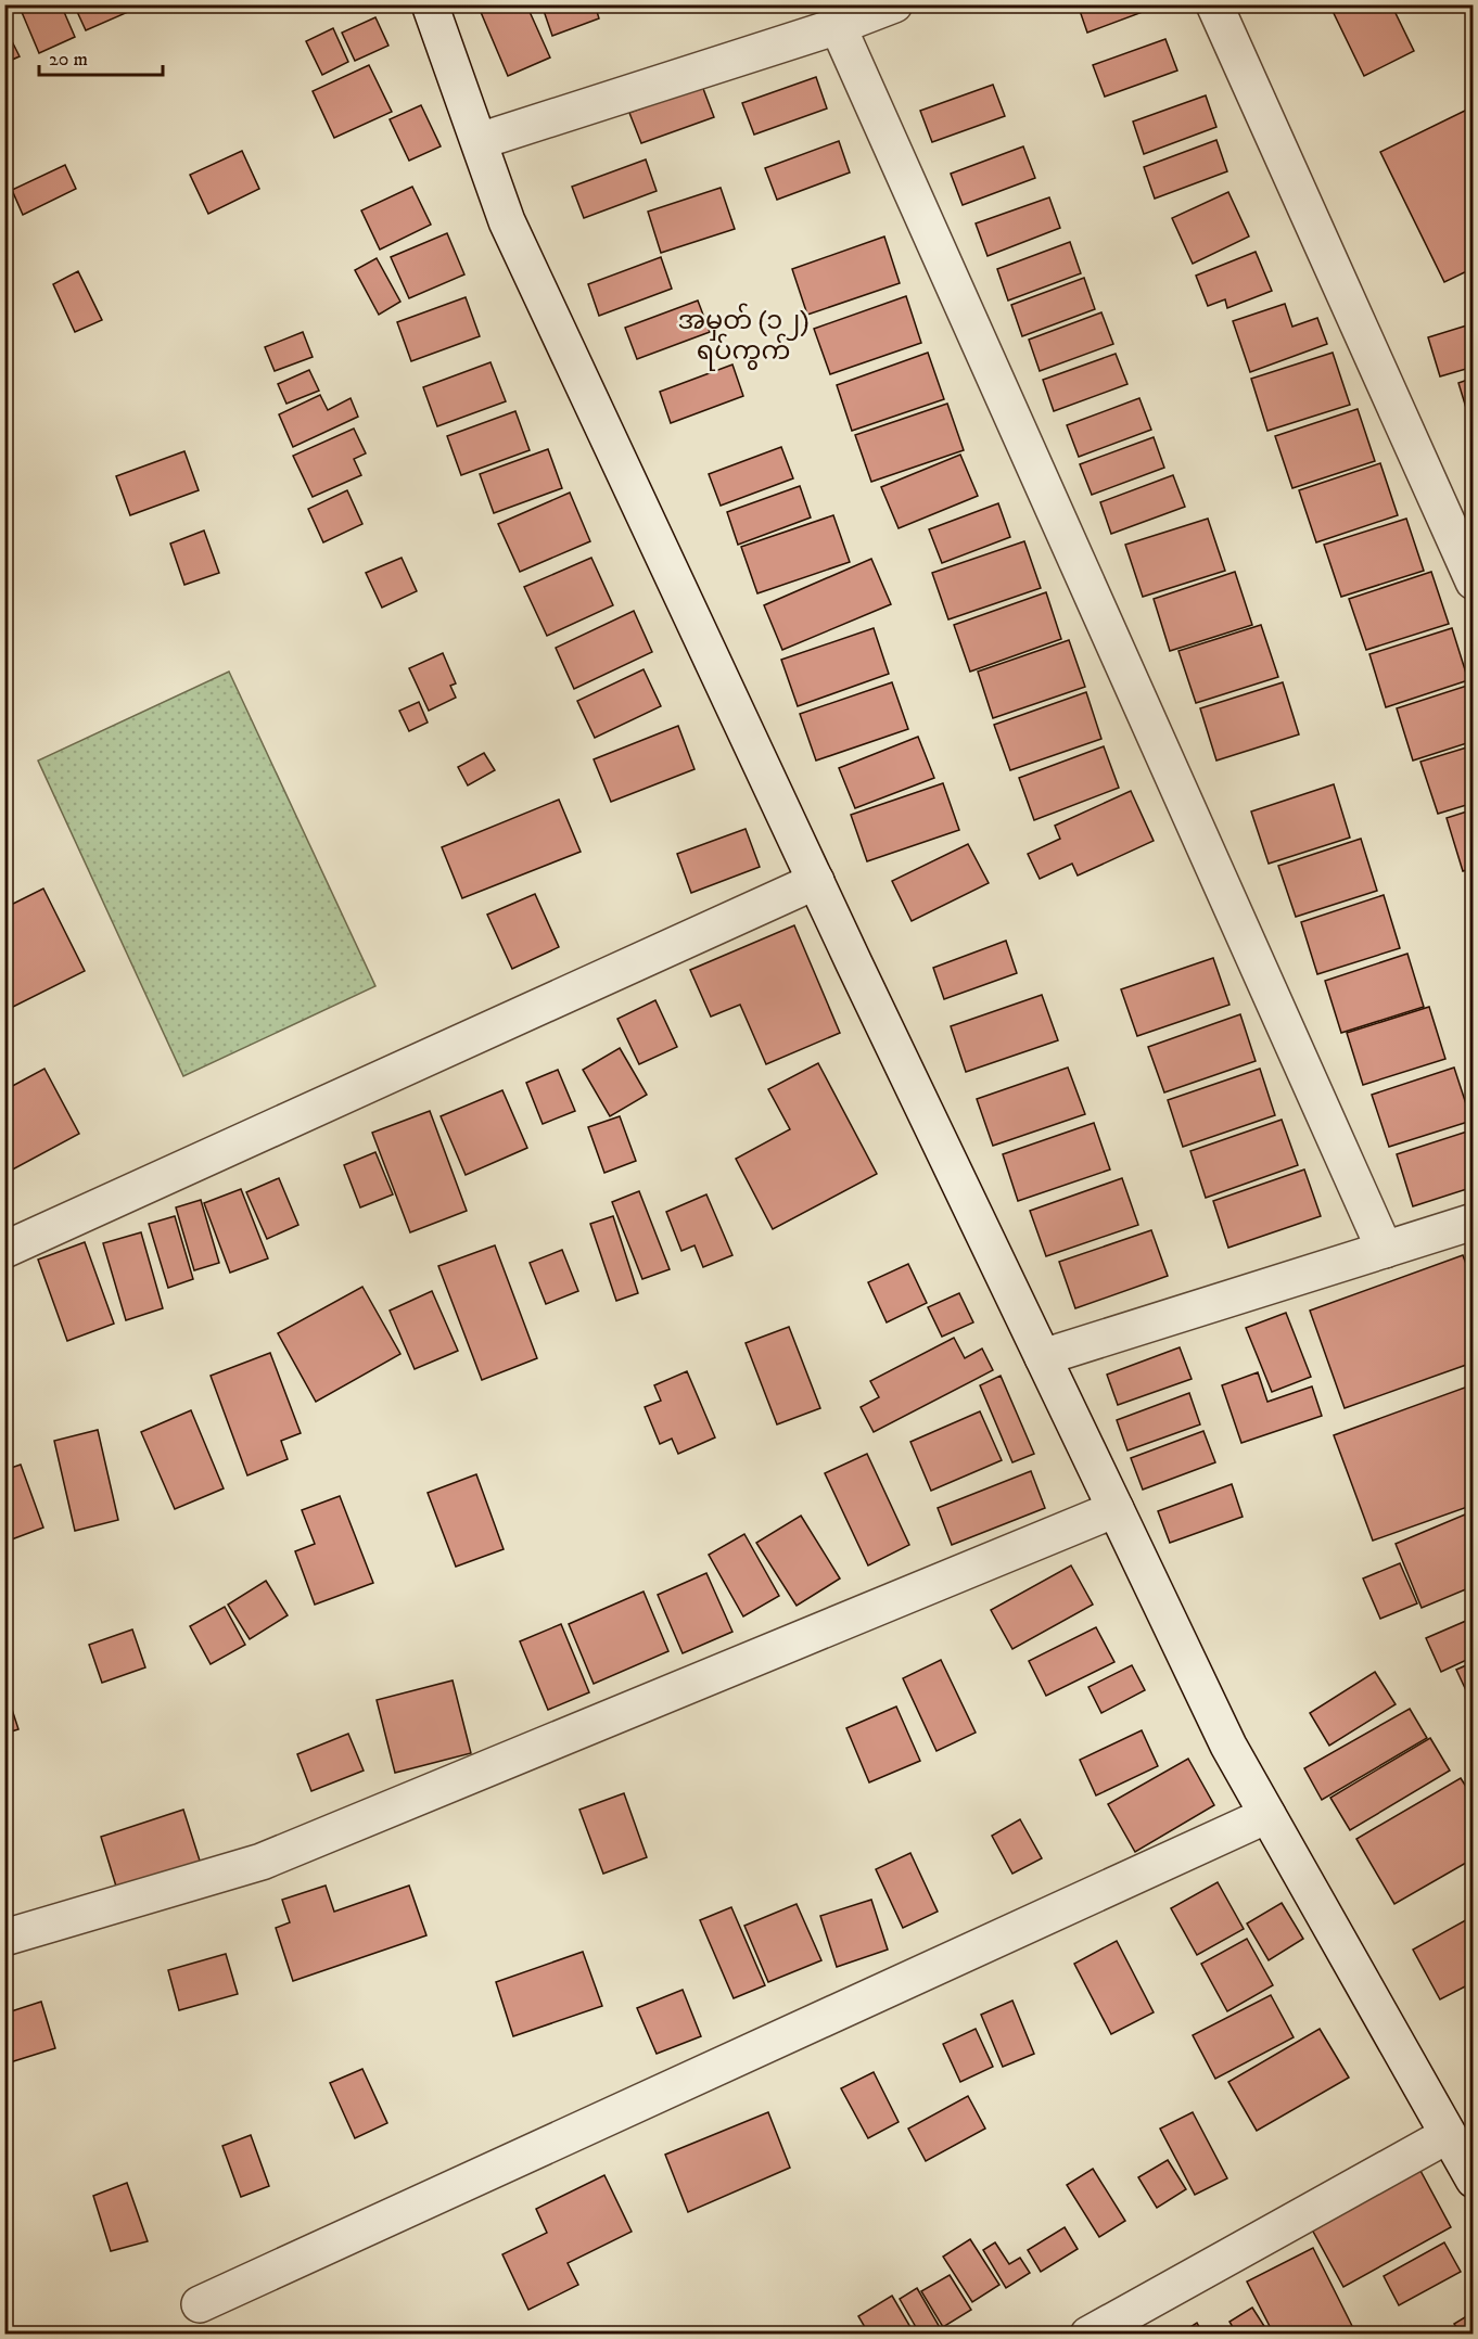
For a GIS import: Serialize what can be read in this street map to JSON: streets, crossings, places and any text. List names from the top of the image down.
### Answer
{
  "districts": ["အမှတ် (၁၂) ရပ်ကွက်"],
  "scale_bar": "20 m"
}
